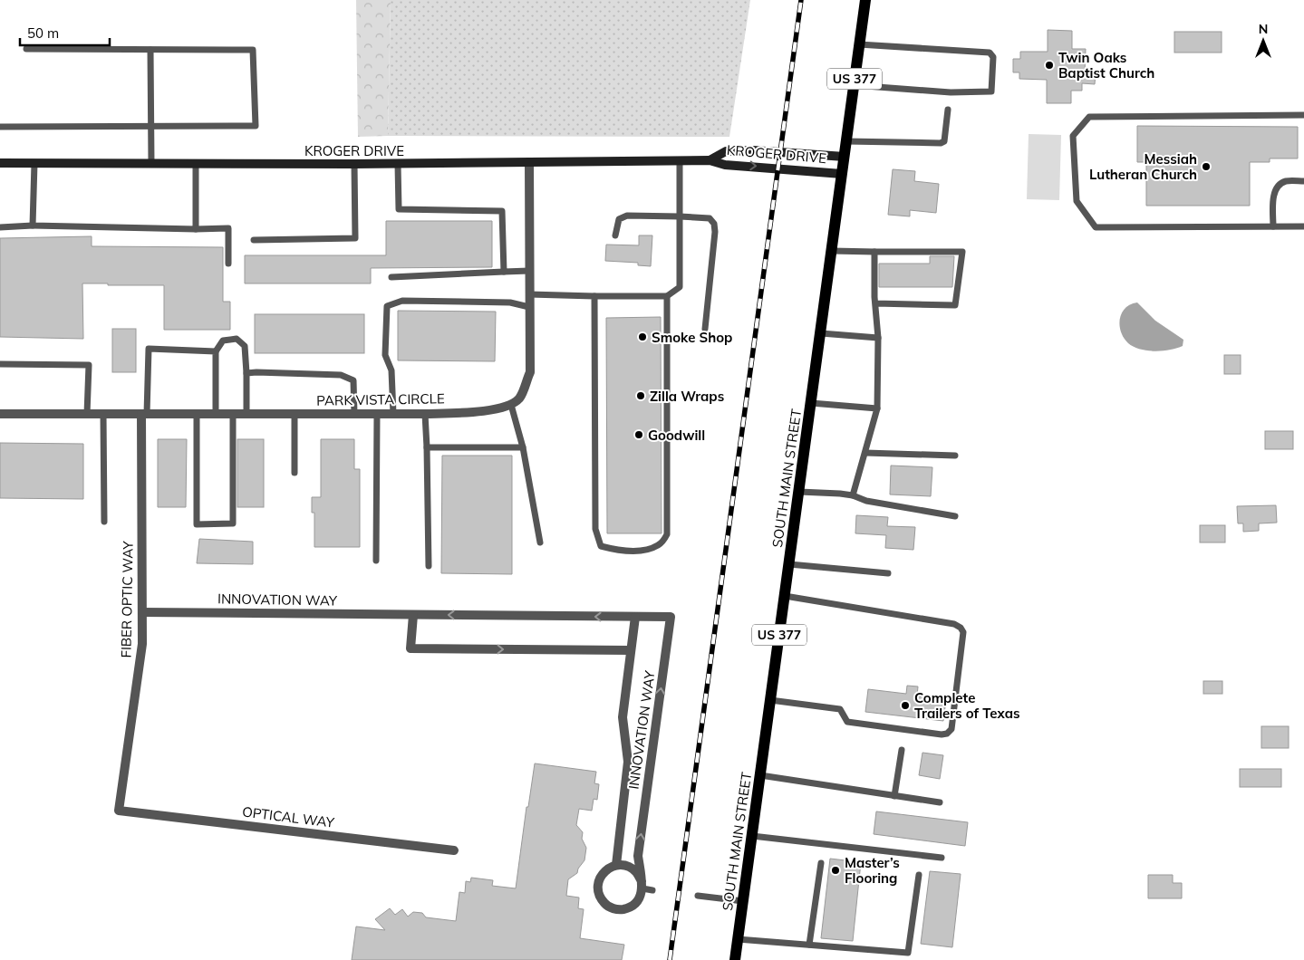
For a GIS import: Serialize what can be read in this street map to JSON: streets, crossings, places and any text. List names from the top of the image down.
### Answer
{
  "streets": {
    "main road": ["US 377", "KROGER DRIVE", "SOUTH MAIN STREET"],
    "street": [
      "PARK VISTA CIRCLE",
      "FIBER OPTIC WAY",
      "INNOVATION WAY",
      "OPTICAL WAY"
    ]
  },
  "crossings": [
    ["KROGER DRIVE", "SOUTH MAIN STREET"],
    ["PARK VISTA CIRCLE", "FIBER OPTIC WAY"],
    ["FIBER OPTIC WAY", "INNOVATION WAY"],
    ["FIBER OPTIC WAY", "OPTICAL WAY"]
  ],
  "places": [
    "Twin Oaks Baptist Church",
    "Messiah Lutheran Church",
    "Smoke Shop",
    "Zilla Wraps",
    "Goodwill",
    "Complete Trailers of Texas",
    "Master’s Flooring"
  ],
  "scale_bar": "50 m",
  "north": "top"
}
